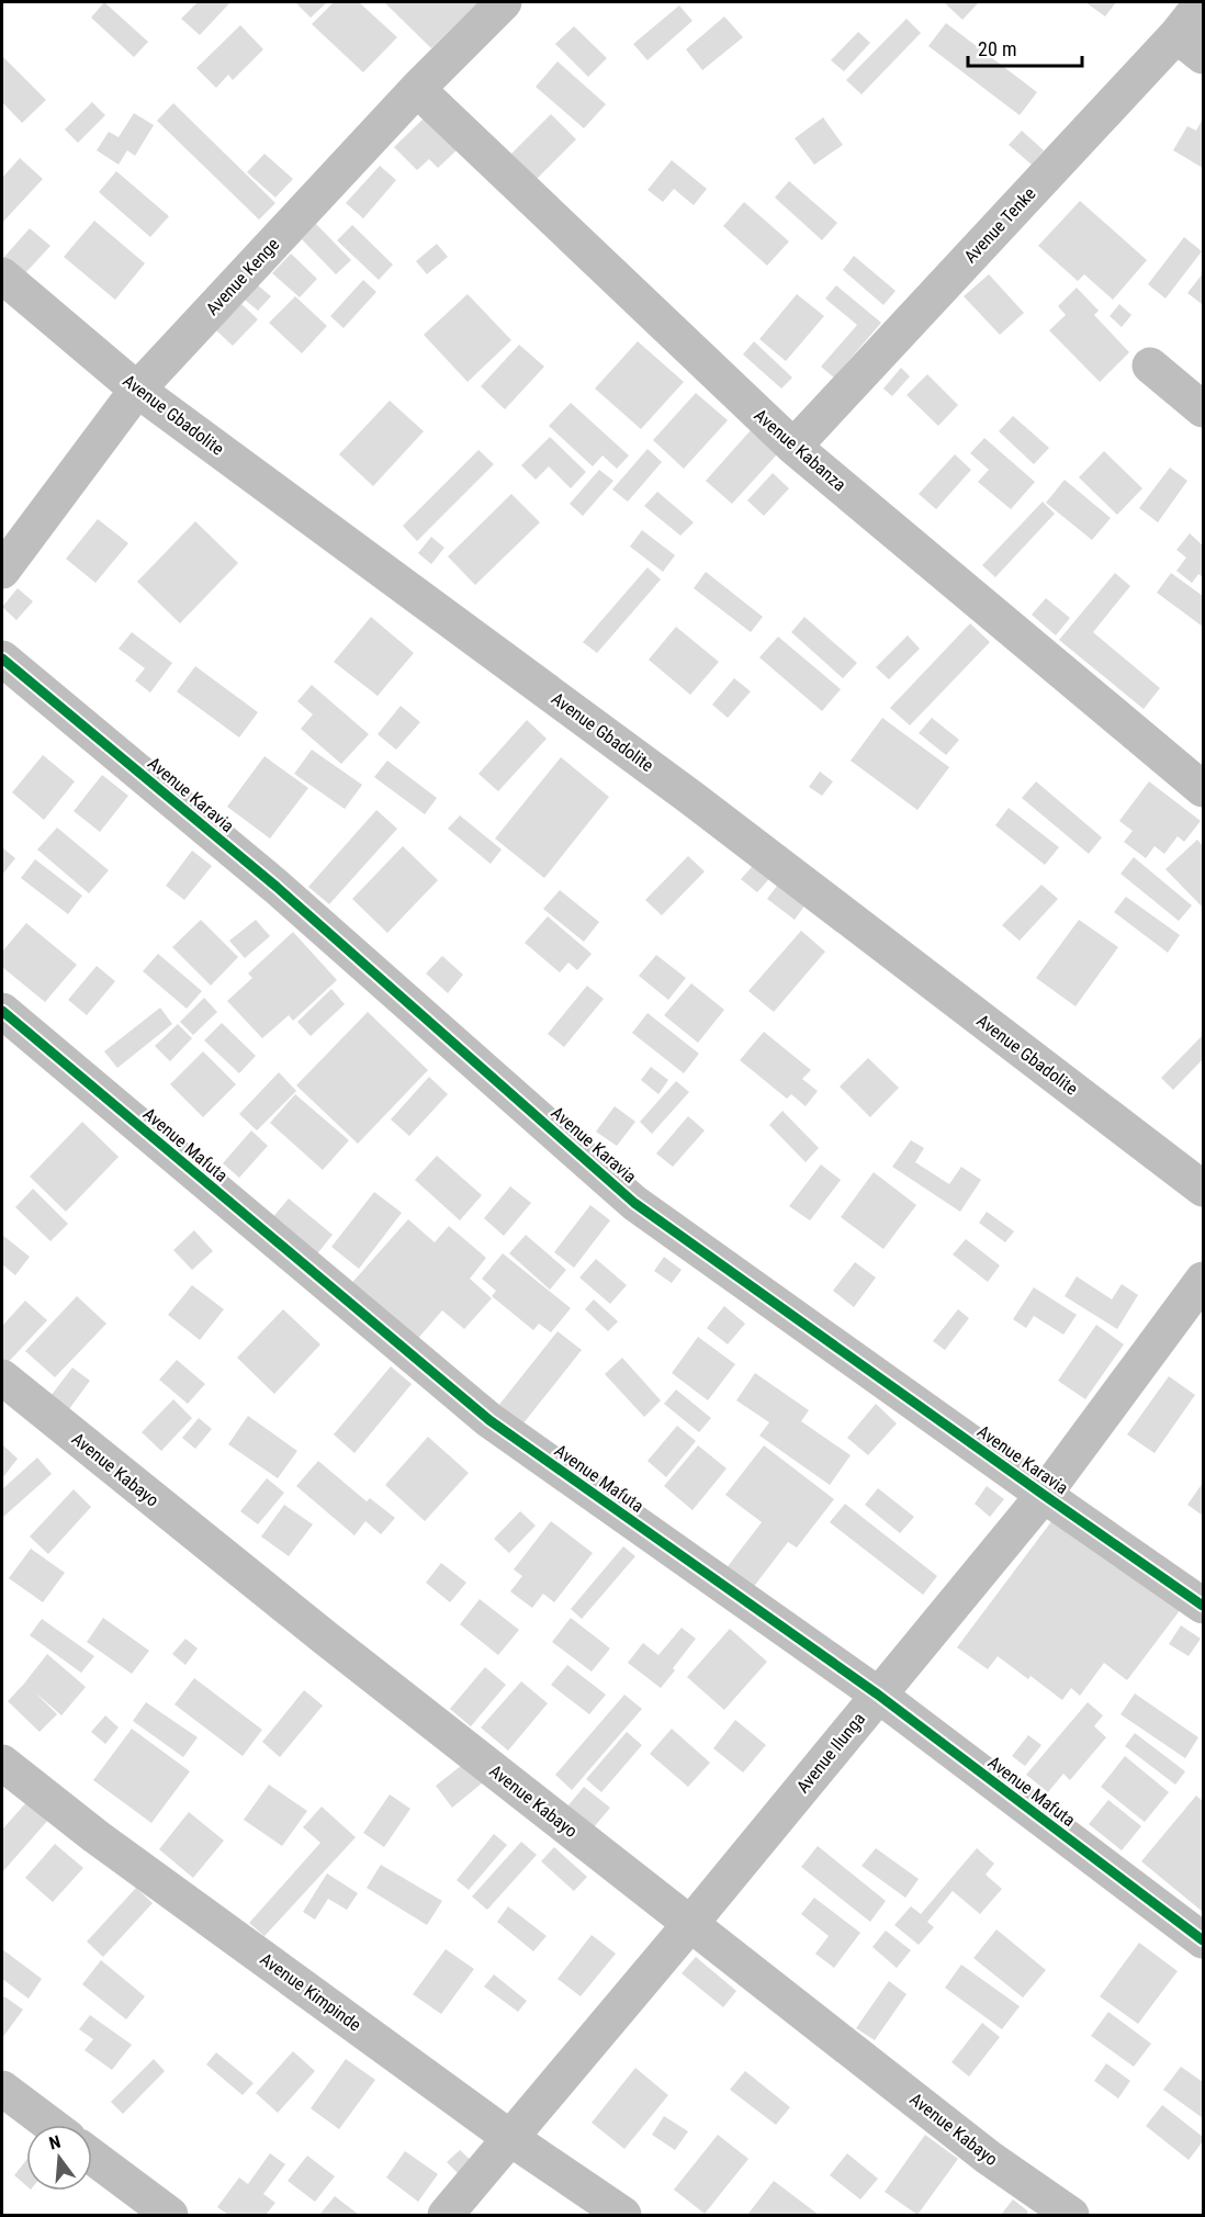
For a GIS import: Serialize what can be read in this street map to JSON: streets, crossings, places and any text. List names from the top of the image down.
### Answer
{
  "streets": {
    "street": [
      "Avenue Tenke",
      "Avenue Kenge",
      "Avenue Gbadolite",
      "Avenue Kabanza",
      "Avenue Karavia",
      "Avenue Mafuta",
      "Avenue Kabayo",
      "Avenue Ilunga",
      "Avenue Kimpinde"
    ]
  },
  "crossings": [
    ["Avenue Tenke", "Avenue Kabanza"],
    ["Avenue Kenge", "Avenue Gbadolite"],
    ["Avenue Kenge", "Avenue Kabanza"],
    ["Avenue Karavia", "Avenue Ilunga"],
    ["Avenue Mafuta", "Avenue Ilunga"],
    ["Avenue Kabayo", "Avenue Ilunga"],
    ["Avenue Ilunga", "Avenue Kimpinde"]
  ],
  "scale_bar": "20 m",
  "north": "top"
}
